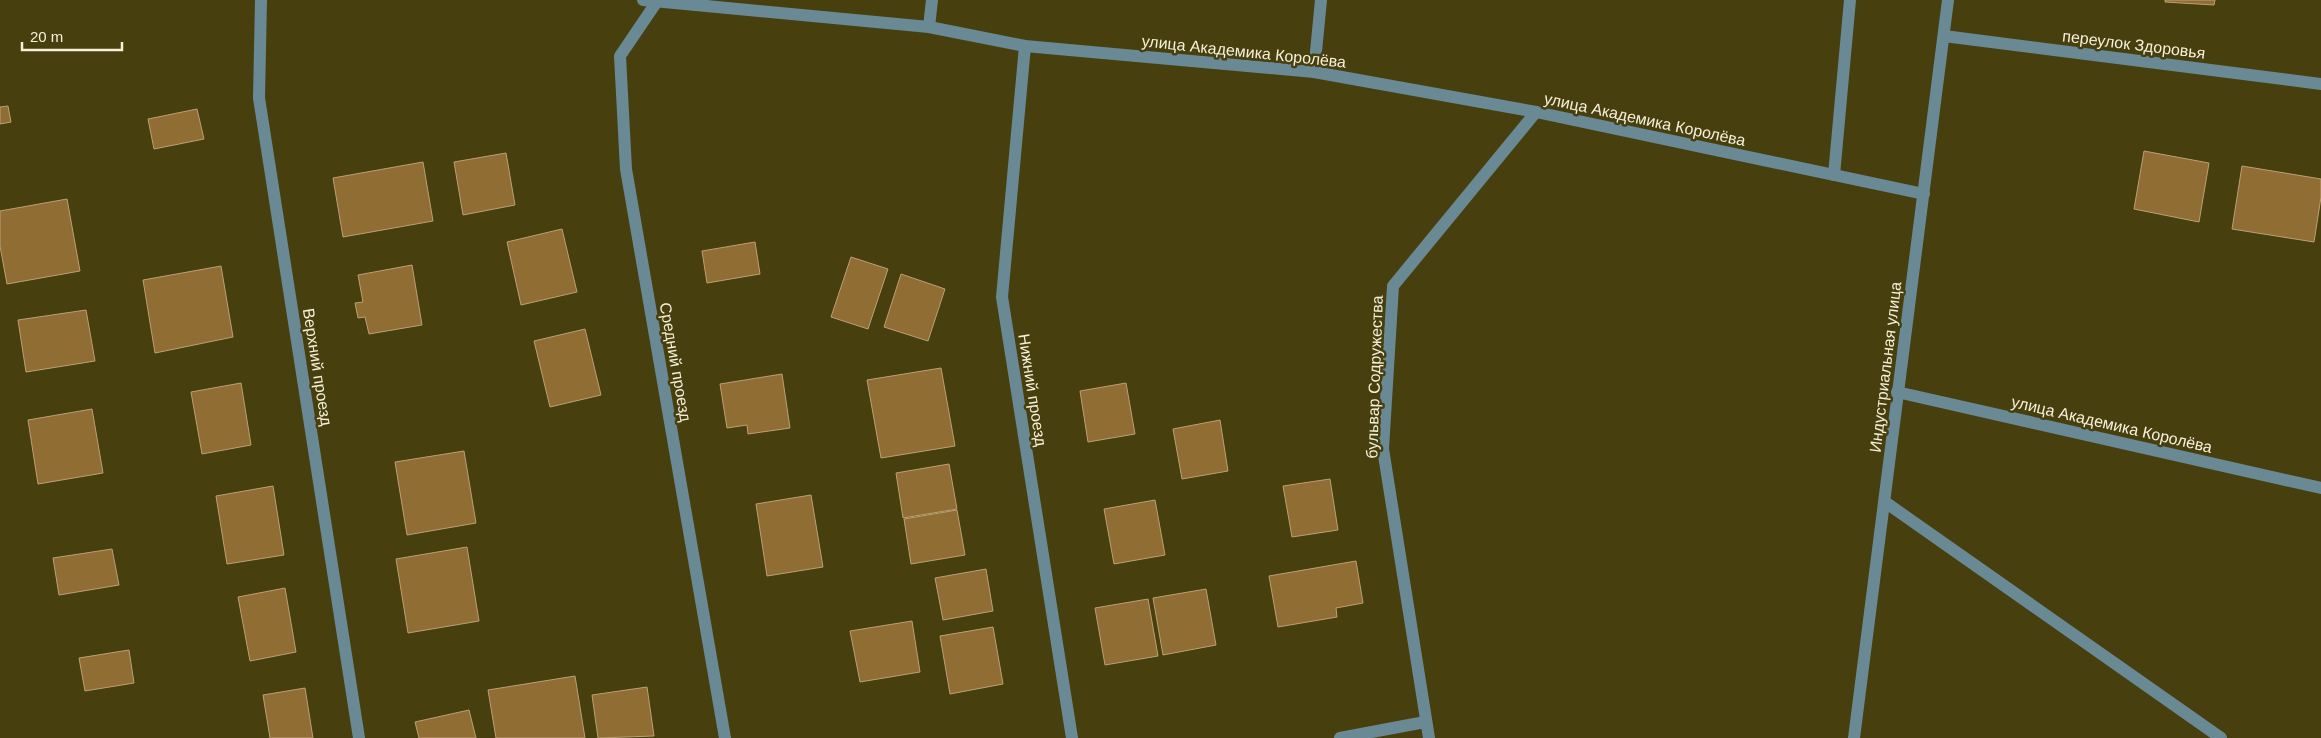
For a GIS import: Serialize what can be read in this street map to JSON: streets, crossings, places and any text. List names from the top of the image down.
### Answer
{
  "streets": {
    "street": [
      "переулок Здоровья",
      "улица Академика Королёва",
      "Средний проезд",
      "Верхний проезд",
      "Индустриальная улица",
      "бульвар Содружества",
      "Нижний проезд"
    ]
  },
  "crossings": [
    ["переулок Здоровья", "Индустриальная улица"],
    ["улица Академика Королёва", "Средний проезд"],
    ["улица Академика Королёва", "Индустриальная улица"],
    ["улица Академика Королёва", "бульвар Содружества"],
    ["улица Академика Королёва", "Нижний проезд"]
  ],
  "scale_bar": "20 m"
}
